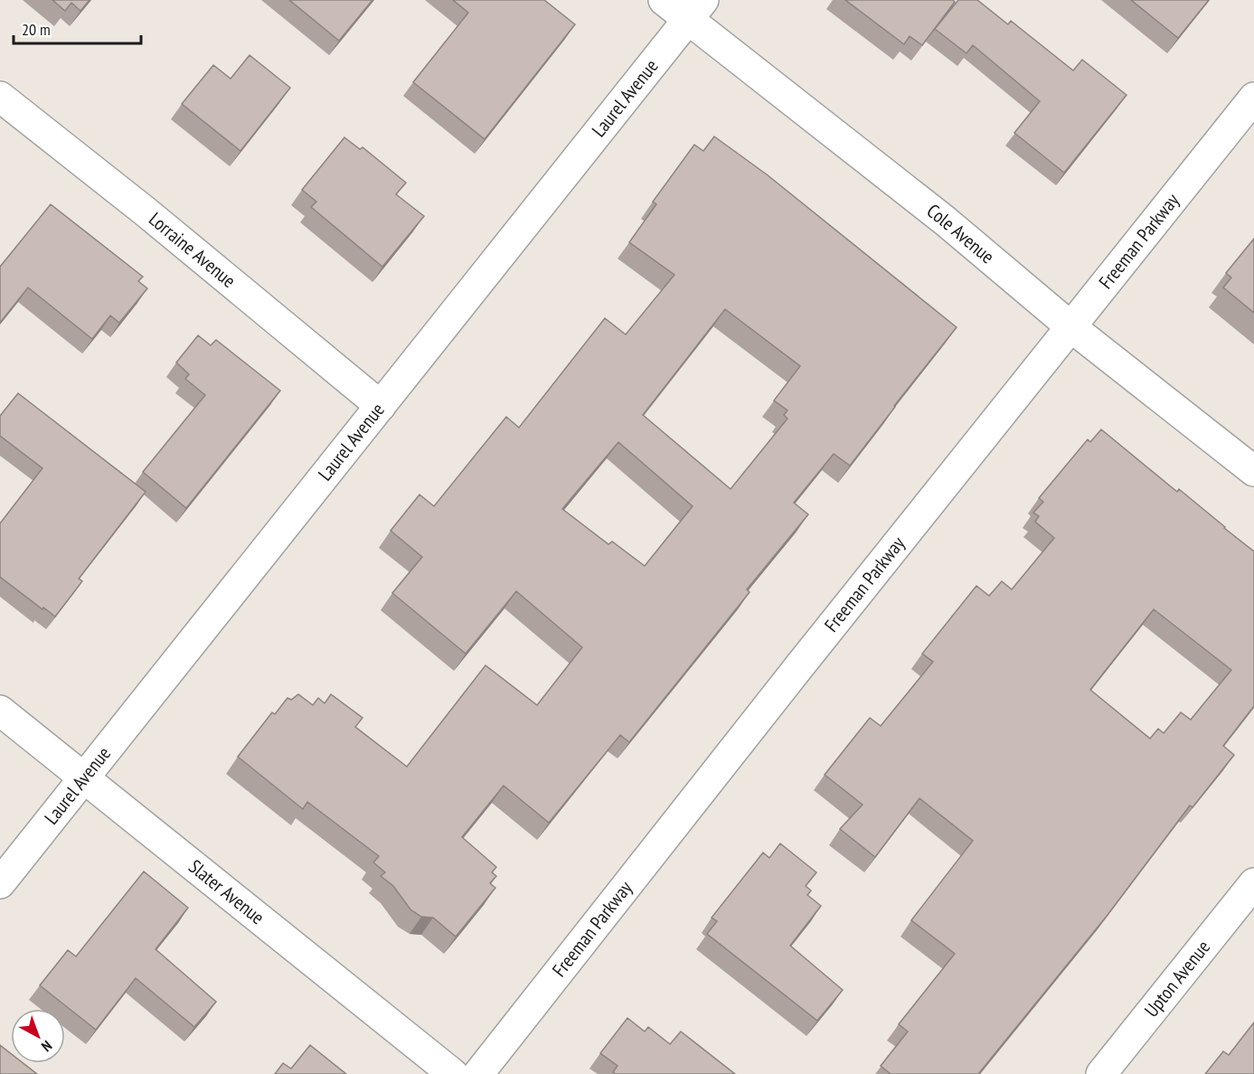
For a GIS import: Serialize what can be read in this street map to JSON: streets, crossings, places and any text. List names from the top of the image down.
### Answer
{
  "streets": {
    "street": [
      "Laurel Avenue",
      "Cole Avenue",
      "Freeman Parkway",
      "Lorraine Avenue",
      "Slater Avenue",
      "Upton Avenue"
    ]
  },
  "crossings": [
    ["Laurel Avenue", "Cole Avenue"],
    ["Laurel Avenue", "Lorraine Avenue"],
    ["Laurel Avenue", "Slater Avenue"],
    ["Cole Avenue", "Freeman Parkway"]
  ],
  "scale_bar": "20 m",
  "north": "bottom right"
}
